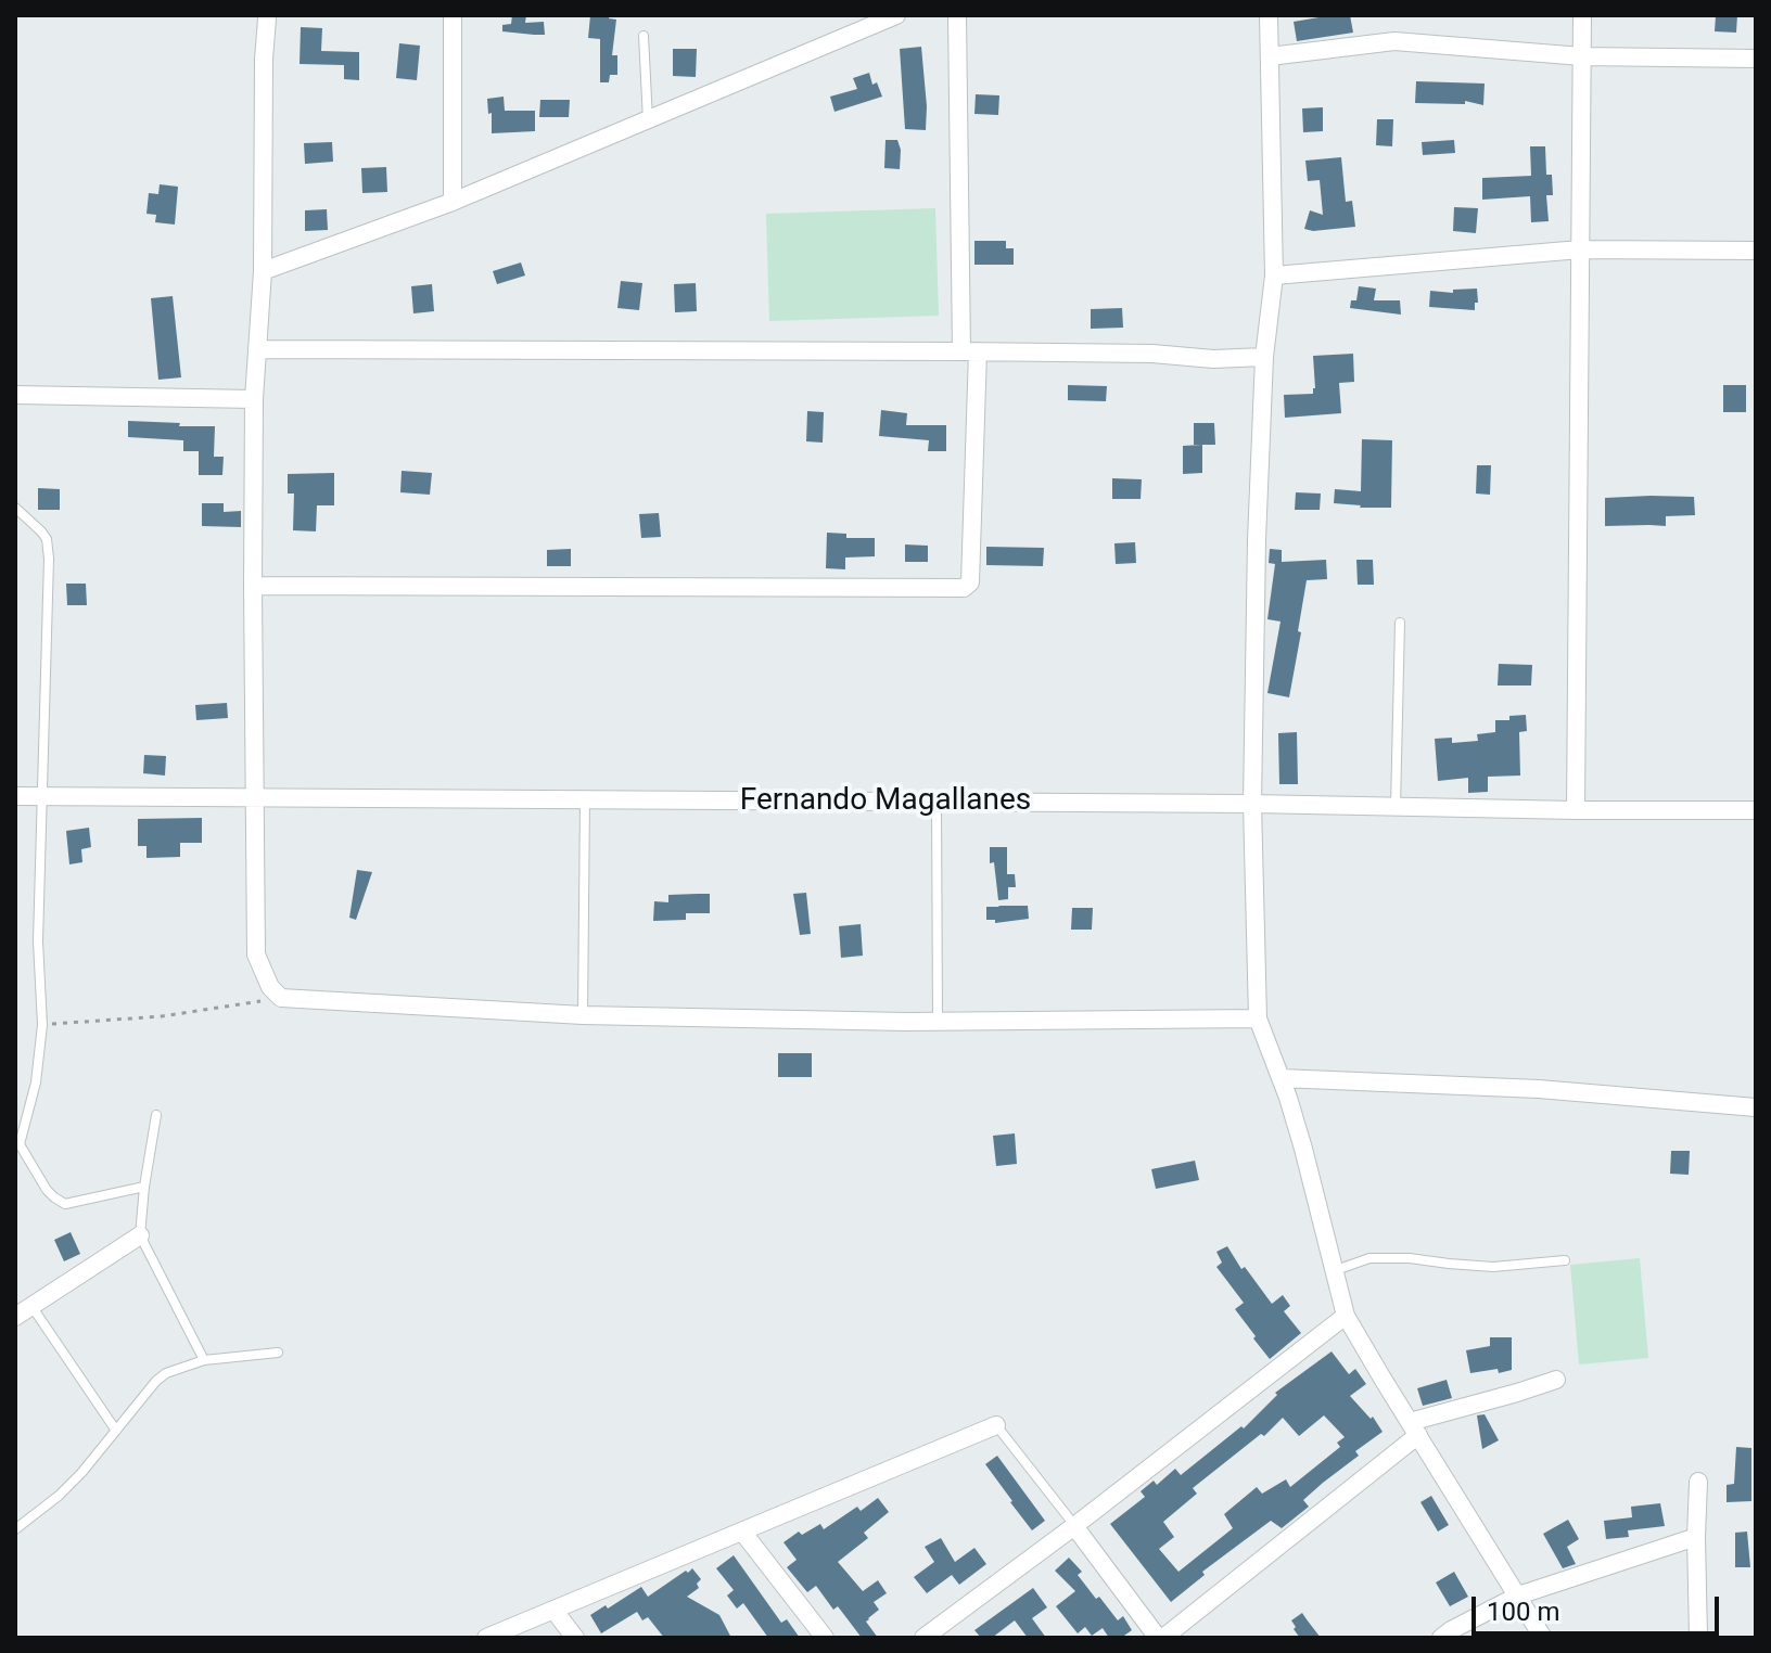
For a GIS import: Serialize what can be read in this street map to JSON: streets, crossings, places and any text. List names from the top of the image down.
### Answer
{
  "streets": {
    "street": ["Fernando Magallanes"]
  },
  "scale_bar": "100 m"
}
